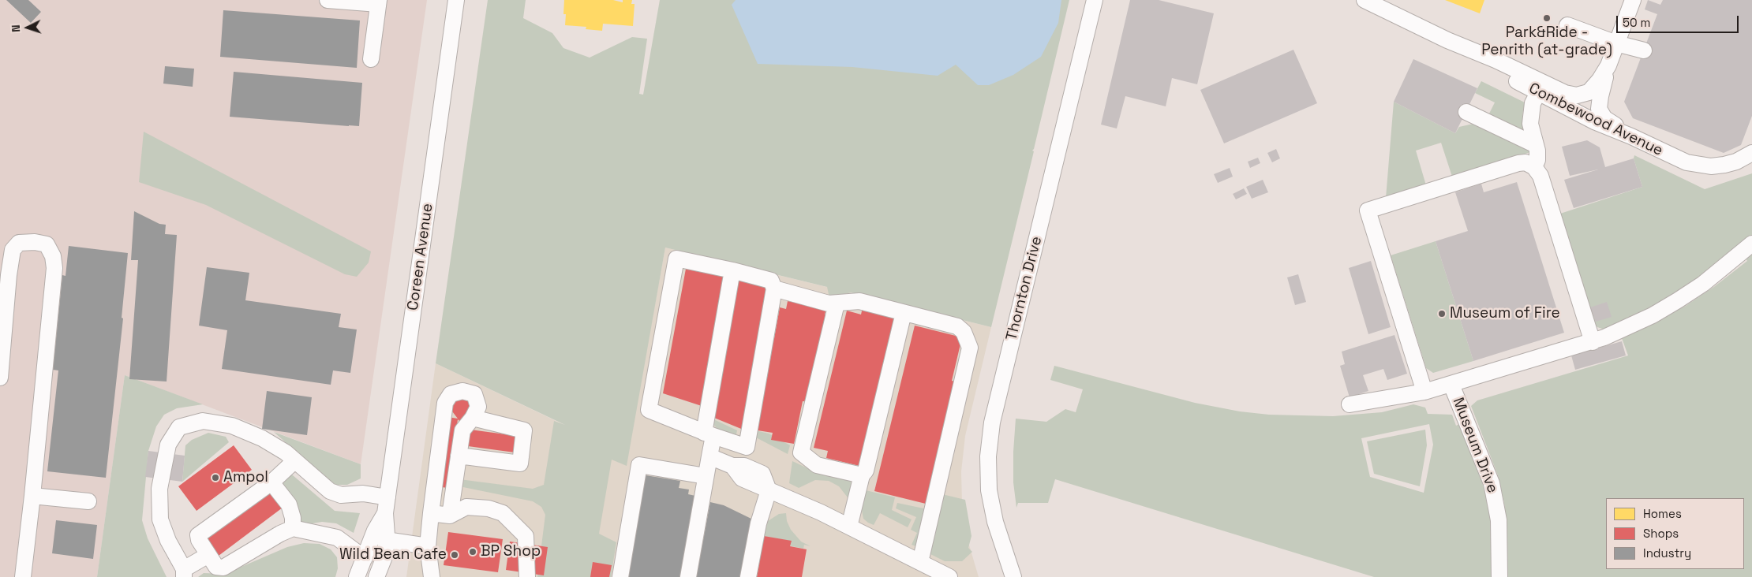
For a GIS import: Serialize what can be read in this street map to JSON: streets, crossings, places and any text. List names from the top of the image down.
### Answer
{
  "streets": {
    "street": [
      "Combewood Avenue",
      "Coreen Avenue",
      "Thornton Drive",
      "Museum Drive"
    ]
  },
  "places": [
    "Park&Ride - Penrith (at-grade)",
    "Museum of Fire",
    "Ampol",
    "BP Shop",
    "Wild Bean Cafe"
  ],
  "legend": ["Homes", "Shops", "Industry"],
  "scale_bar": "50 m",
  "north": "left"
}
